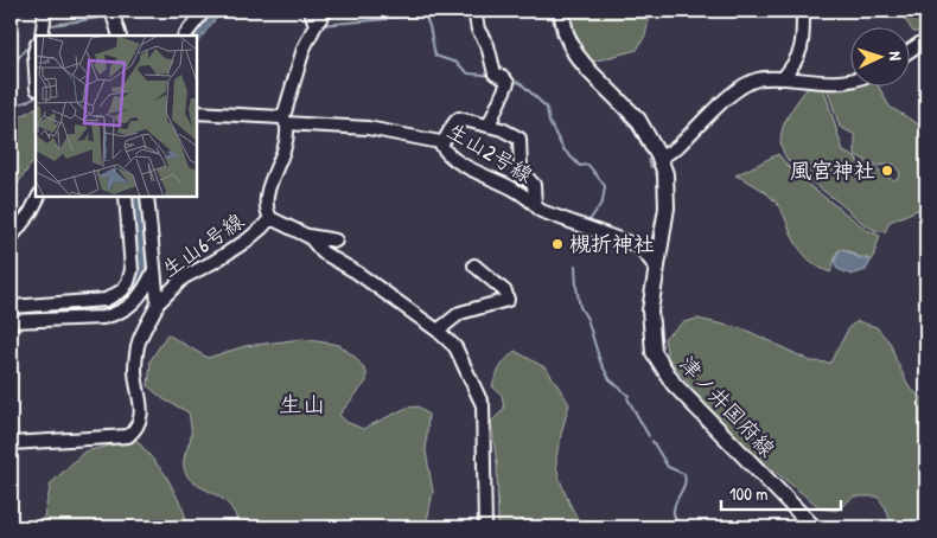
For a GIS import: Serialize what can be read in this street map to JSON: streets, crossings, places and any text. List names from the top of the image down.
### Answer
{
  "streets": {
    "main road": ["津ノ井国府線"],
    "street": ["生山2号線", "生山6号線"]
  },
  "crossings": [
    ["生山2号線", "生山6号線"],
    ["生山2号線", "津ノ井国府線"]
  ],
  "districts": ["生山"],
  "places": ["風宮神社", "槻折神社"],
  "scale_bar": "100 m",
  "north": "right"
}
